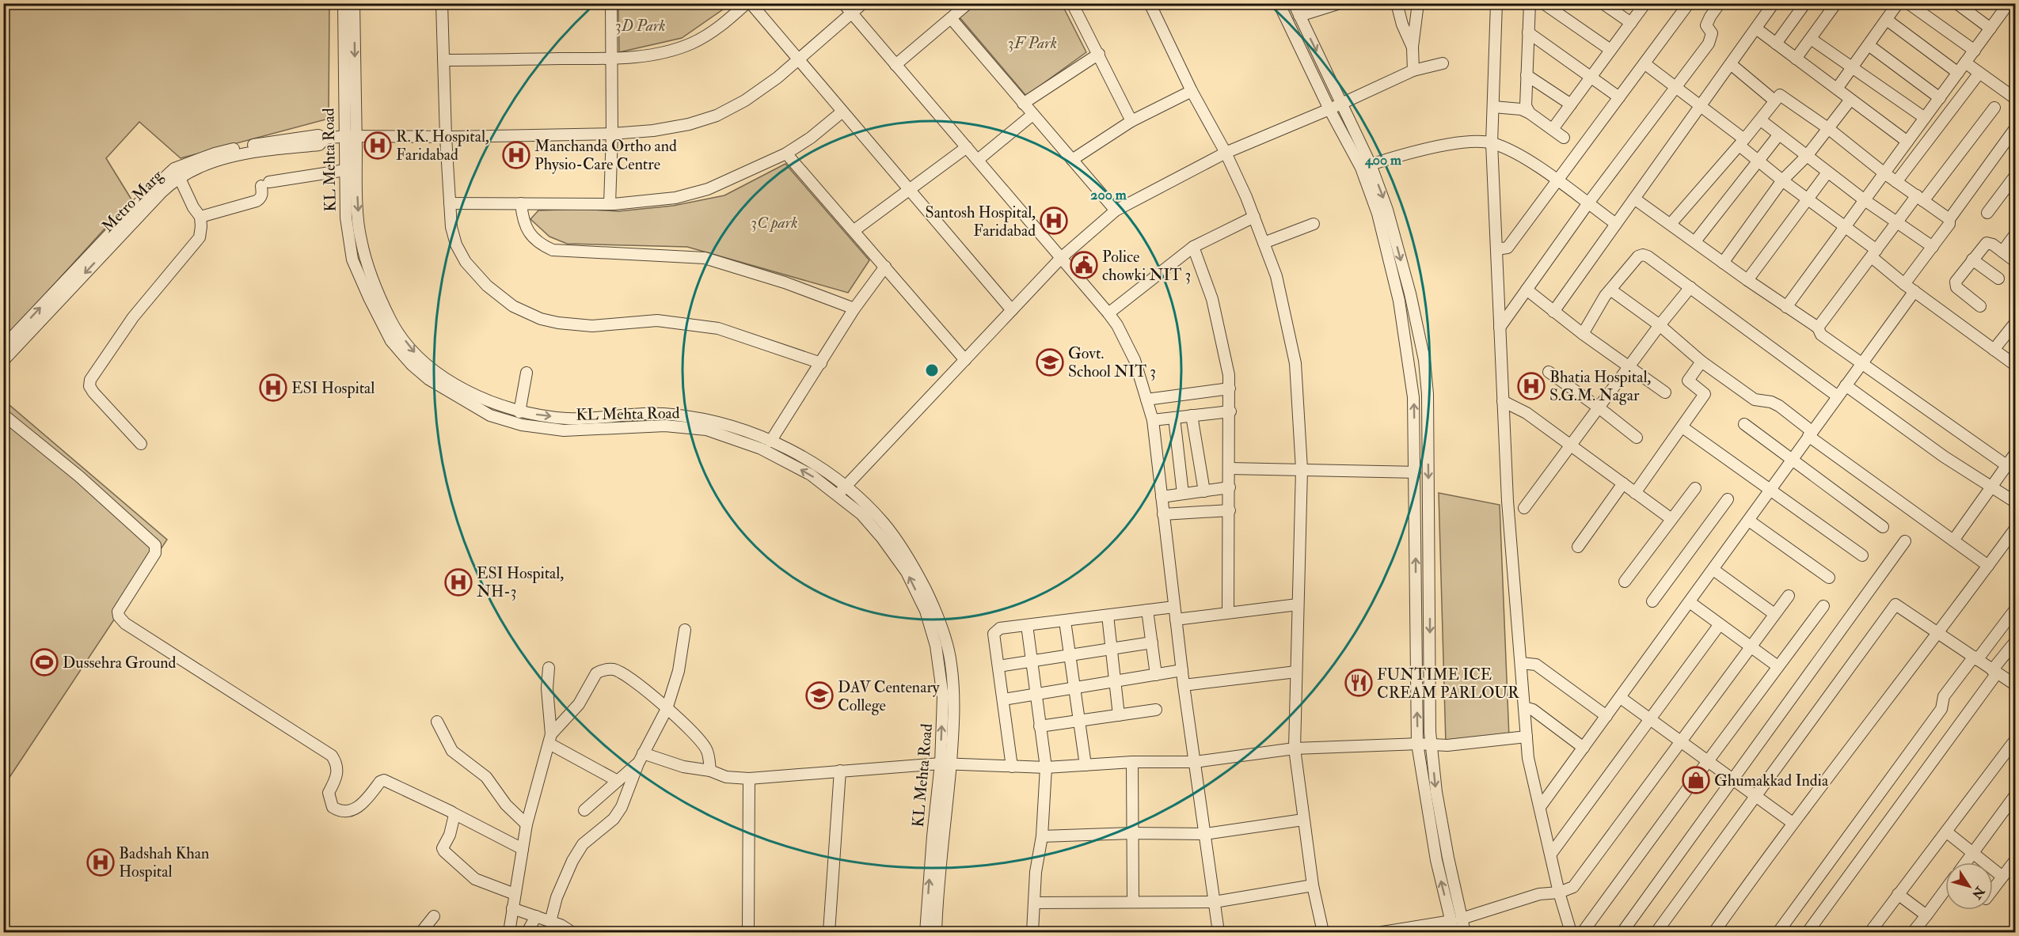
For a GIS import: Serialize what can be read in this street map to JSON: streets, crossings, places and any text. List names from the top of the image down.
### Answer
{
  "streets": {
    "street": ["KL Mehta Road", "Metro Marg"]
  },
  "crossings": [
    ["KL Mehta Road", "Metro Marg"]
  ],
  "parks": ["3D Park", "3F Park", "3C park"],
  "places": {
    "hospital": [
      "R. K. Hospital, Faridabad",
      "Manchanda Ortho and Physio-Care Centre",
      "Santosh Hospital, Faridabad",
      "Bhatia Hospital, S.G.M. Nagar",
      "ESI Hospital",
      "ESI Hospital, NH-3",
      "Badshah Khan Hospital"
    ],
    "public building": ["Police chowki NIT 3"],
    "school or university": ["Govt. School NIT 3", "DAV Centenary College"],
    "sports": ["Dussehra Ground"],
    "restaurant": ["FUNTIME ICE CREAM PARLOUR"],
    "shop": ["Ghumakkad India"]
  },
  "north": "bottom right",
  "rings": ["400 m", "200 m"]
}
